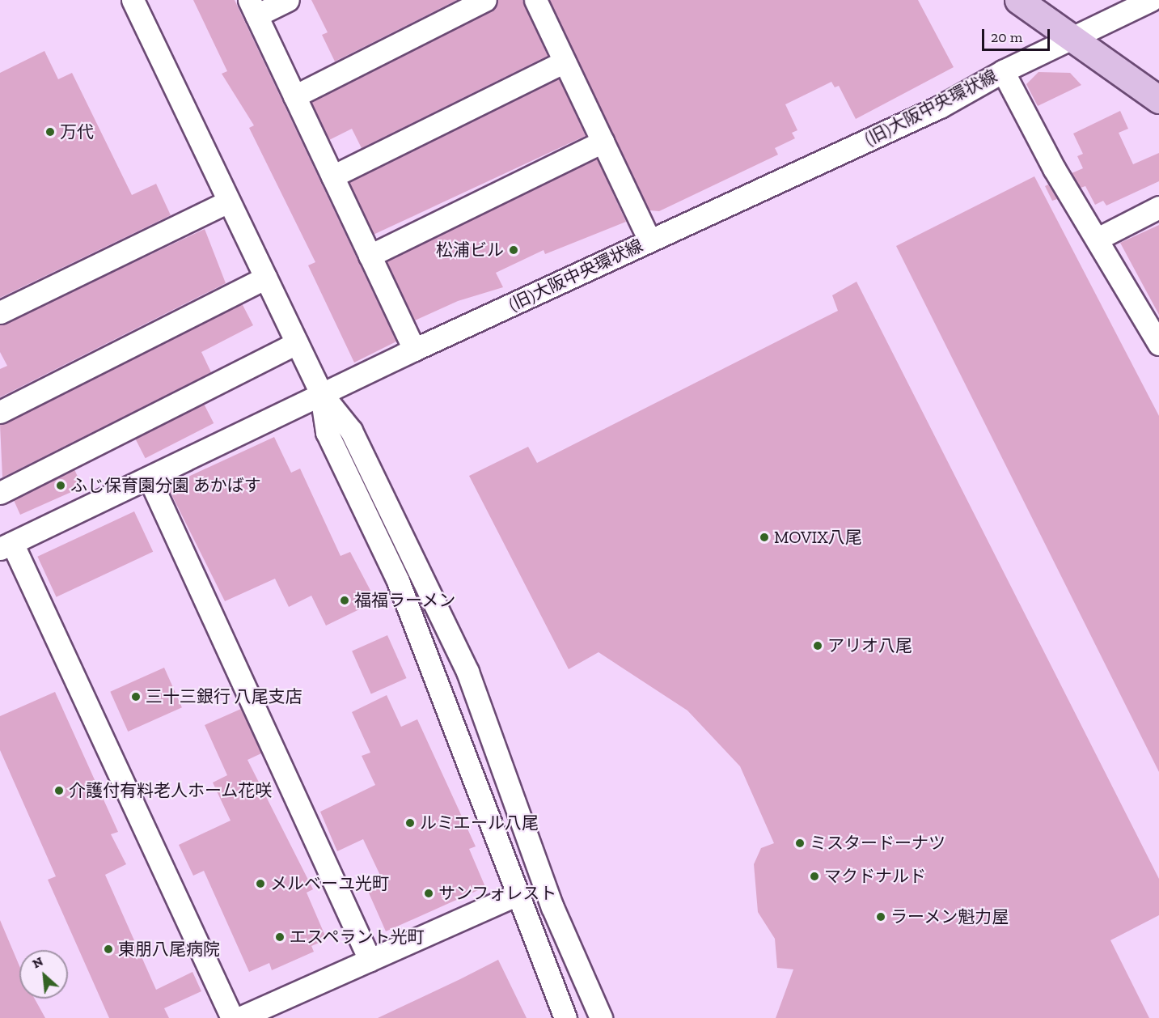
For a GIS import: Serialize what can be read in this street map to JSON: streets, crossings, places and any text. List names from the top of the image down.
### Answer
{
  "streets": {
    "street": ["(旧)大阪中央環状線"]
  },
  "places": [
    "万代",
    "松浦ビル",
    "ふじ保育園分園 あかばす",
    "MOVIX八尾",
    "福福ラーメン",
    "アリオ八尾",
    "三十三銀行 八尾支店",
    "介護付有料老人ホーム花咲",
    "ルミエール八尾",
    "ミスタードーナツ",
    "マクドナルド",
    "メルベーユ光町",
    "サンフォレスト",
    "ラーメン魁力屋",
    "エスペラント光町",
    "東朋八尾病院"
  ],
  "scale_bar": "20 m",
  "north": "top left"
}
